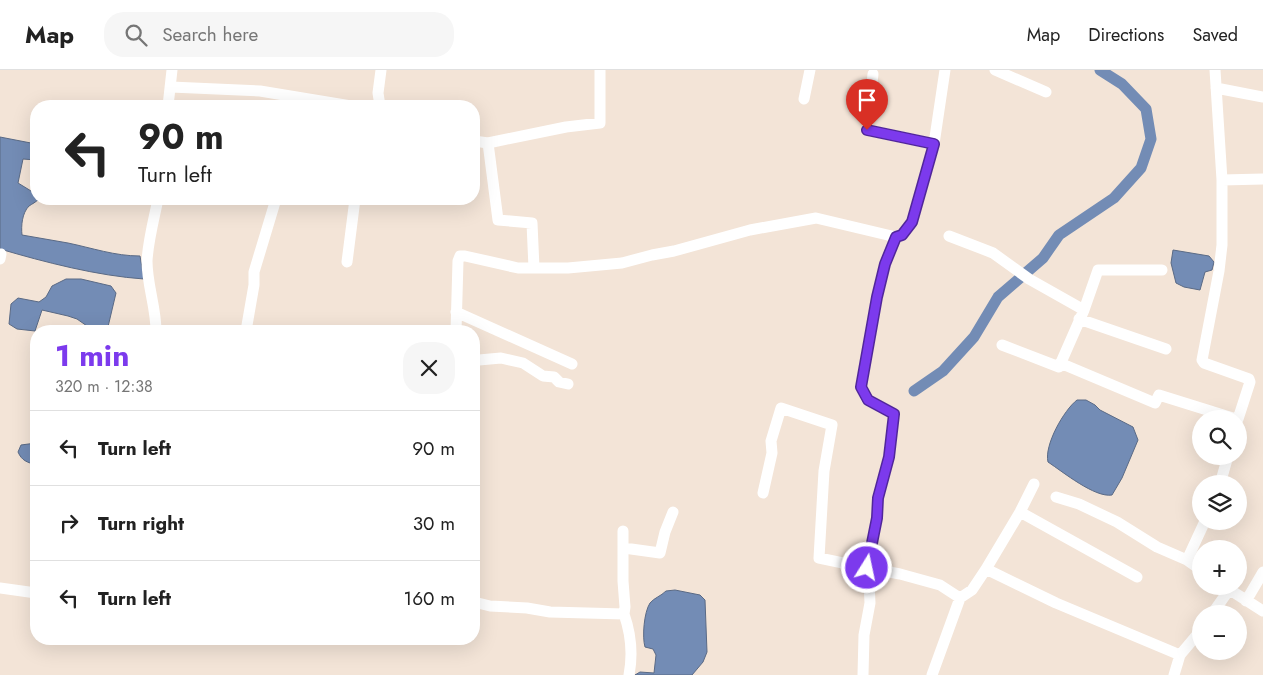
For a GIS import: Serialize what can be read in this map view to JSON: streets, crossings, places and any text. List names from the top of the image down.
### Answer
{
  "page": {
    "header": "Map",
    "search": "Search here",
    "nav": ["Map", "Directions", "Saved"],
    "turn": ["90 m", "Turn left"],
    "heading": ["1 min", "320 m · 12:38"],
    "map_buttons": ["+", "−"],
    "list": [
      {
        "name": "Turn left",
        "value": "90 m"
      },
      {
        "name": "Turn right",
        "value": "30 m"
      },
      {
        "name": "Turn left",
        "value": "160 m"
      }
    ]
  }
}
